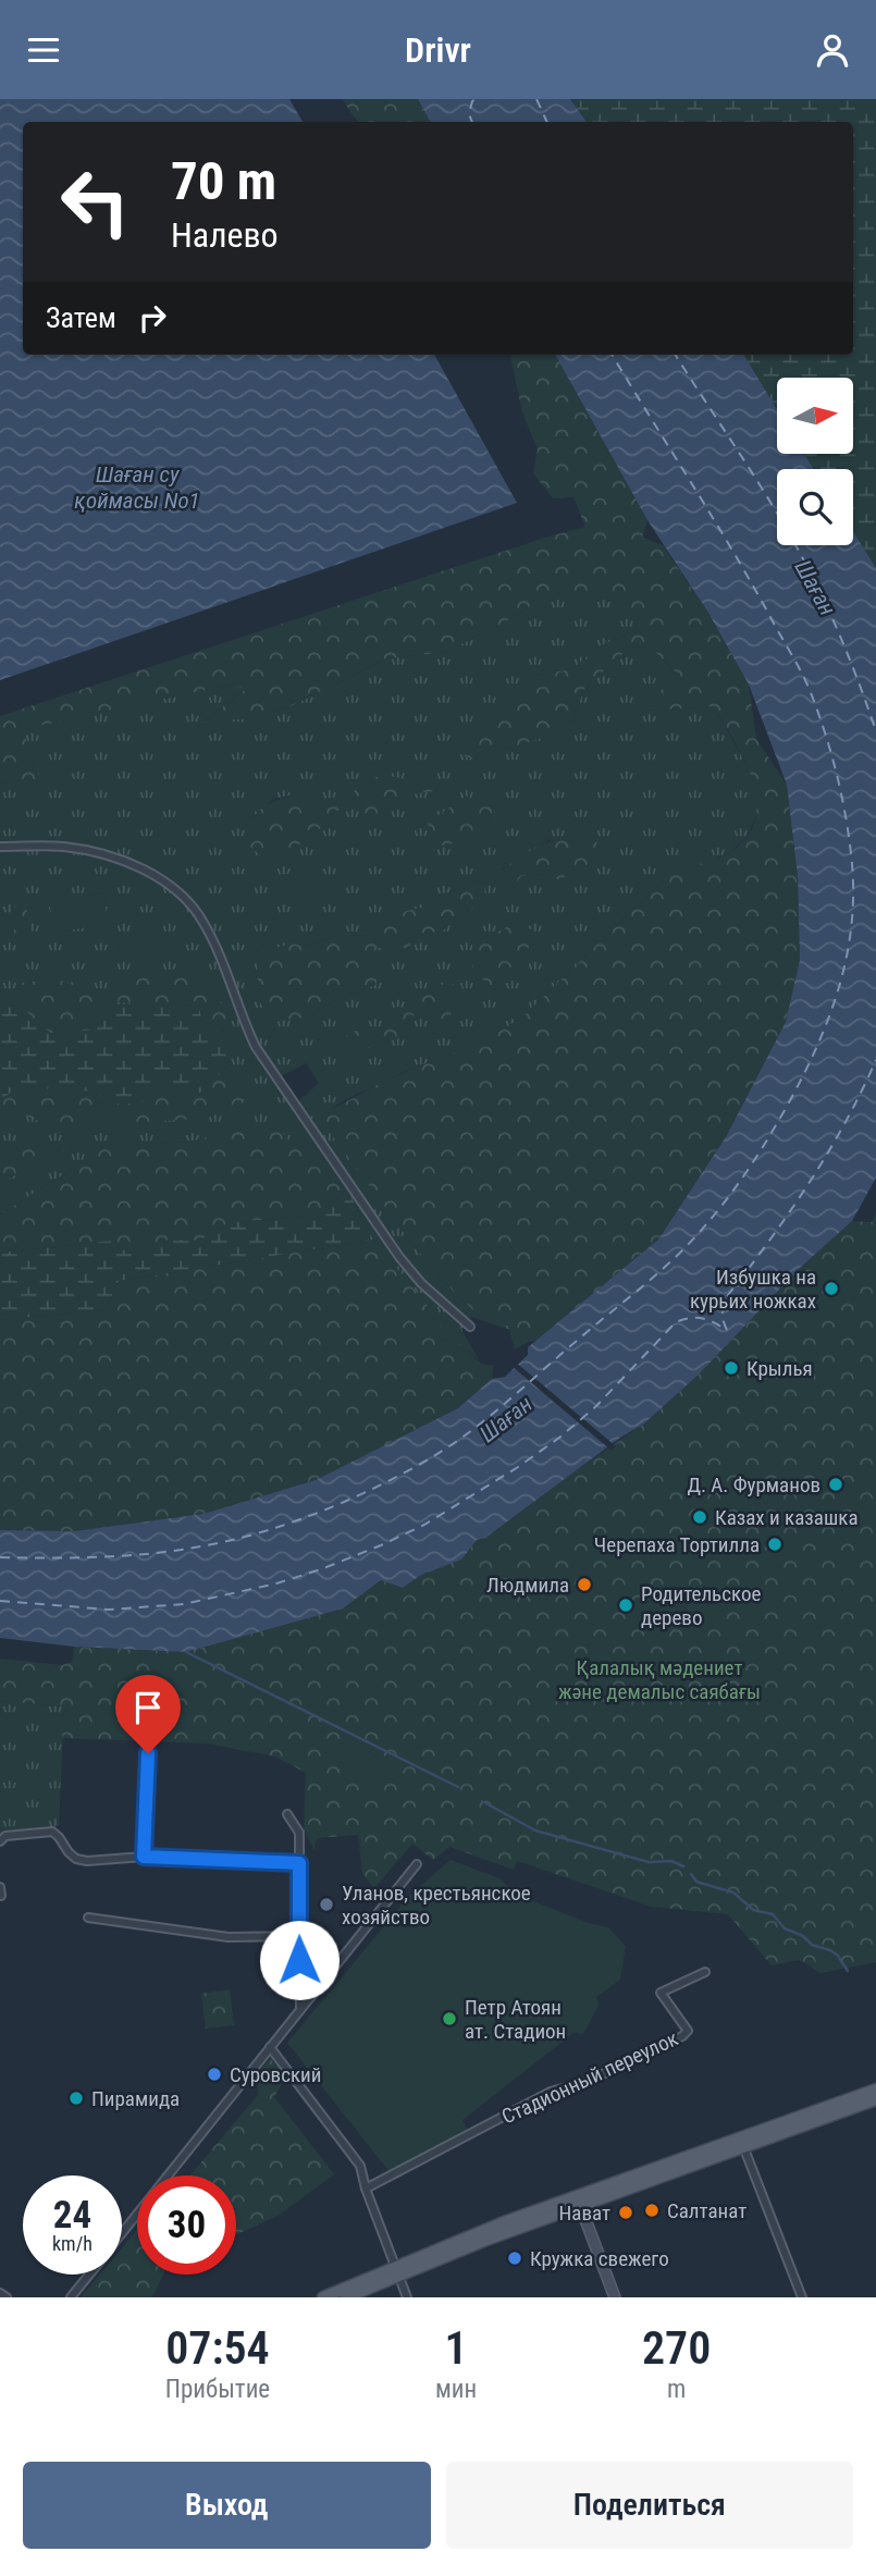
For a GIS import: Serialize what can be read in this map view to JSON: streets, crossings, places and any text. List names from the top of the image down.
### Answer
{
  "streets": {
    "street": ["Стадионный переулок"]
  },
  "water": ["Шаған су қоймасы No1", "Шаған"],
  "parks": ["Қалалық мәдениет және демалыс саябағы"],
  "places": [
    "Избушка на курьих ножках",
    "Крылья",
    "Д. А. Фурманов",
    "Казах и казашка",
    "Черепаха Тортилла",
    "Людмила",
    "Родительское дерево",
    "Уланов, крестьянское хозяйство",
    "Петр Атоян ат. Стадион",
    "Суровский",
    "Пирамида",
    "Салтанат",
    "Нават",
    "Кружка свежего"
  ],
  "north": "right",
  "page": {
    "header": "Drivr",
    "turn": ["70 m", "Налево"],
    "then": "Затем",
    "speed": "24 km/h",
    "limit": "30",
    "eta": [
      "07:54",
      "Прибытие",
      "1",
      "мин",
      "270",
      "m"
    ],
    "buttons": ["Выход", "Поделиться"]
  }
}
